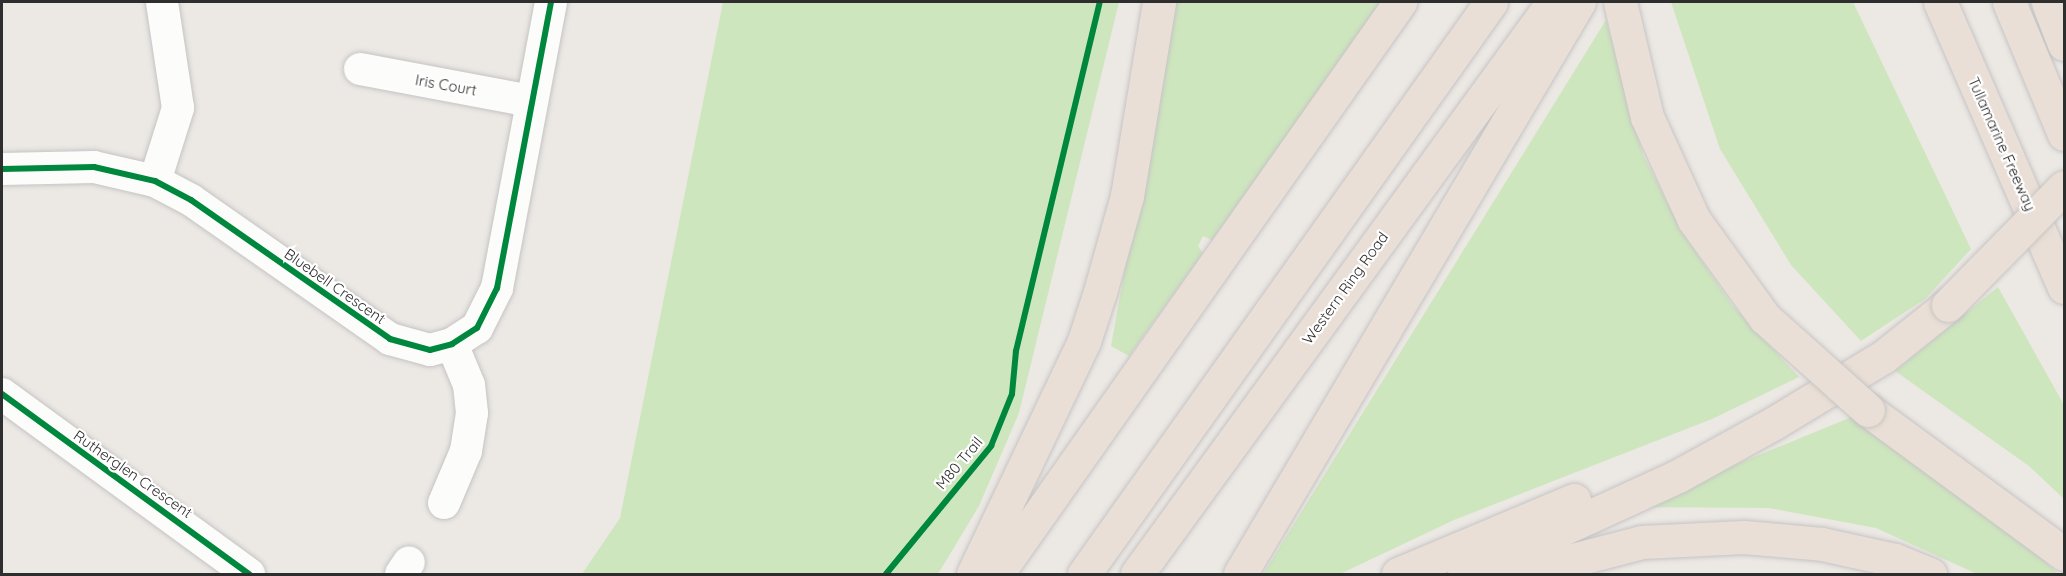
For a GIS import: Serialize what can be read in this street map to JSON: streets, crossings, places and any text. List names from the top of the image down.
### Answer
{
  "streets": {
    "highway": ["Tullamarine Freeway", "Western Ring Road"],
    "street": ["Iris Court", "Bluebell Crescent", "Rutherglen Crescent"],
    "cycle path": ["M80 Trail"]
  },
  "crossings": [
    ["Iris Court", "Bluebell Crescent"]
  ]
}
